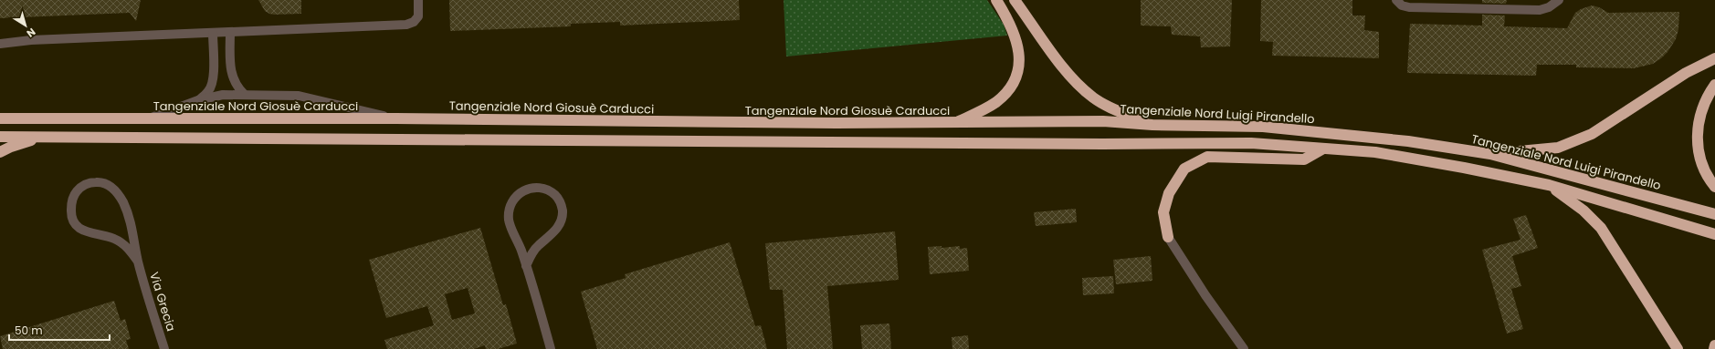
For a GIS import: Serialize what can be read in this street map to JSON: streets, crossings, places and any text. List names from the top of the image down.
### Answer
{
  "streets": {
    "highway": ["Tangenziale Nord Giosuè Carducci", "Tangenziale Nord Luigi Pirandello"],
    "street": ["Via Grecia"]
  },
  "crossings": [
    ["Tangenziale Nord Giosuè Carducci", "Tangenziale Nord Luigi Pirandello"]
  ],
  "scale_bar": "50 m",
  "north": "bottom right"
}
